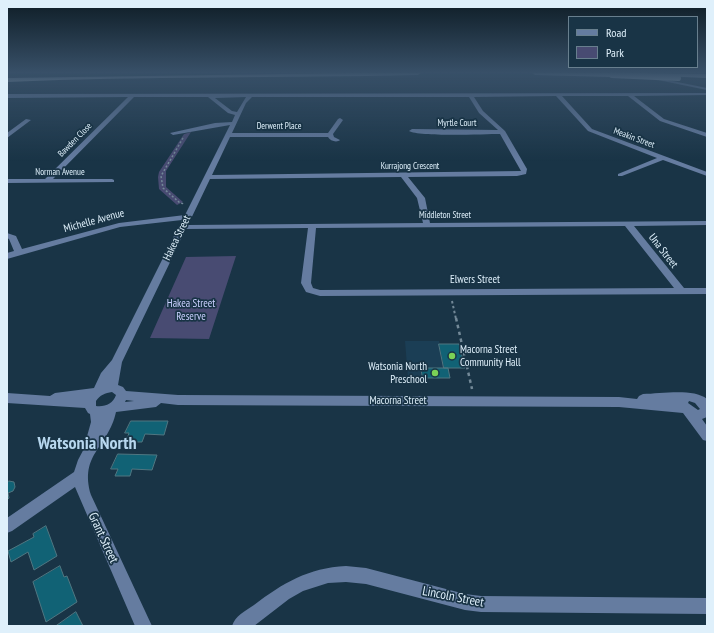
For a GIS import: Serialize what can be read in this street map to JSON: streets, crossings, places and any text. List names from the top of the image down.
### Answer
{
  "streets": {
    "street": [
      "Myrtle Court",
      "Derwent Place",
      "Meakin Street",
      "Bawden Close",
      "Kurrajong Crescent",
      "Norman Avenue",
      "Middleton Street",
      "Michelle Avenue",
      "Hakea Street",
      "Una Street",
      "Elwers Street",
      "Macorna Street",
      "Grant Street",
      "Lincoln Street"
    ]
  },
  "crossings": [
    ["Myrtle Court", "Kurrajong Crescent"],
    ["Derwent Place", "Hakea Street"],
    ["Bawden Close", "Norman Avenue"],
    ["Kurrajong Crescent", "Hakea Street"],
    ["Middleton Street", "Hakea Street"],
    ["Middleton Street", "Una Street"],
    ["Middleton Street", "Elwers Street"],
    ["Michelle Avenue", "Hakea Street"],
    ["Hakea Street", "Macorna Street"],
    ["Una Street", "Elwers Street"]
  ],
  "districts": ["Watsonia North"],
  "parks": ["Hakea Street Reserve"],
  "places": ["Macorna Street Community Hall", "Watsonia North Preschool"],
  "legend": ["Road", "Park"]
}
